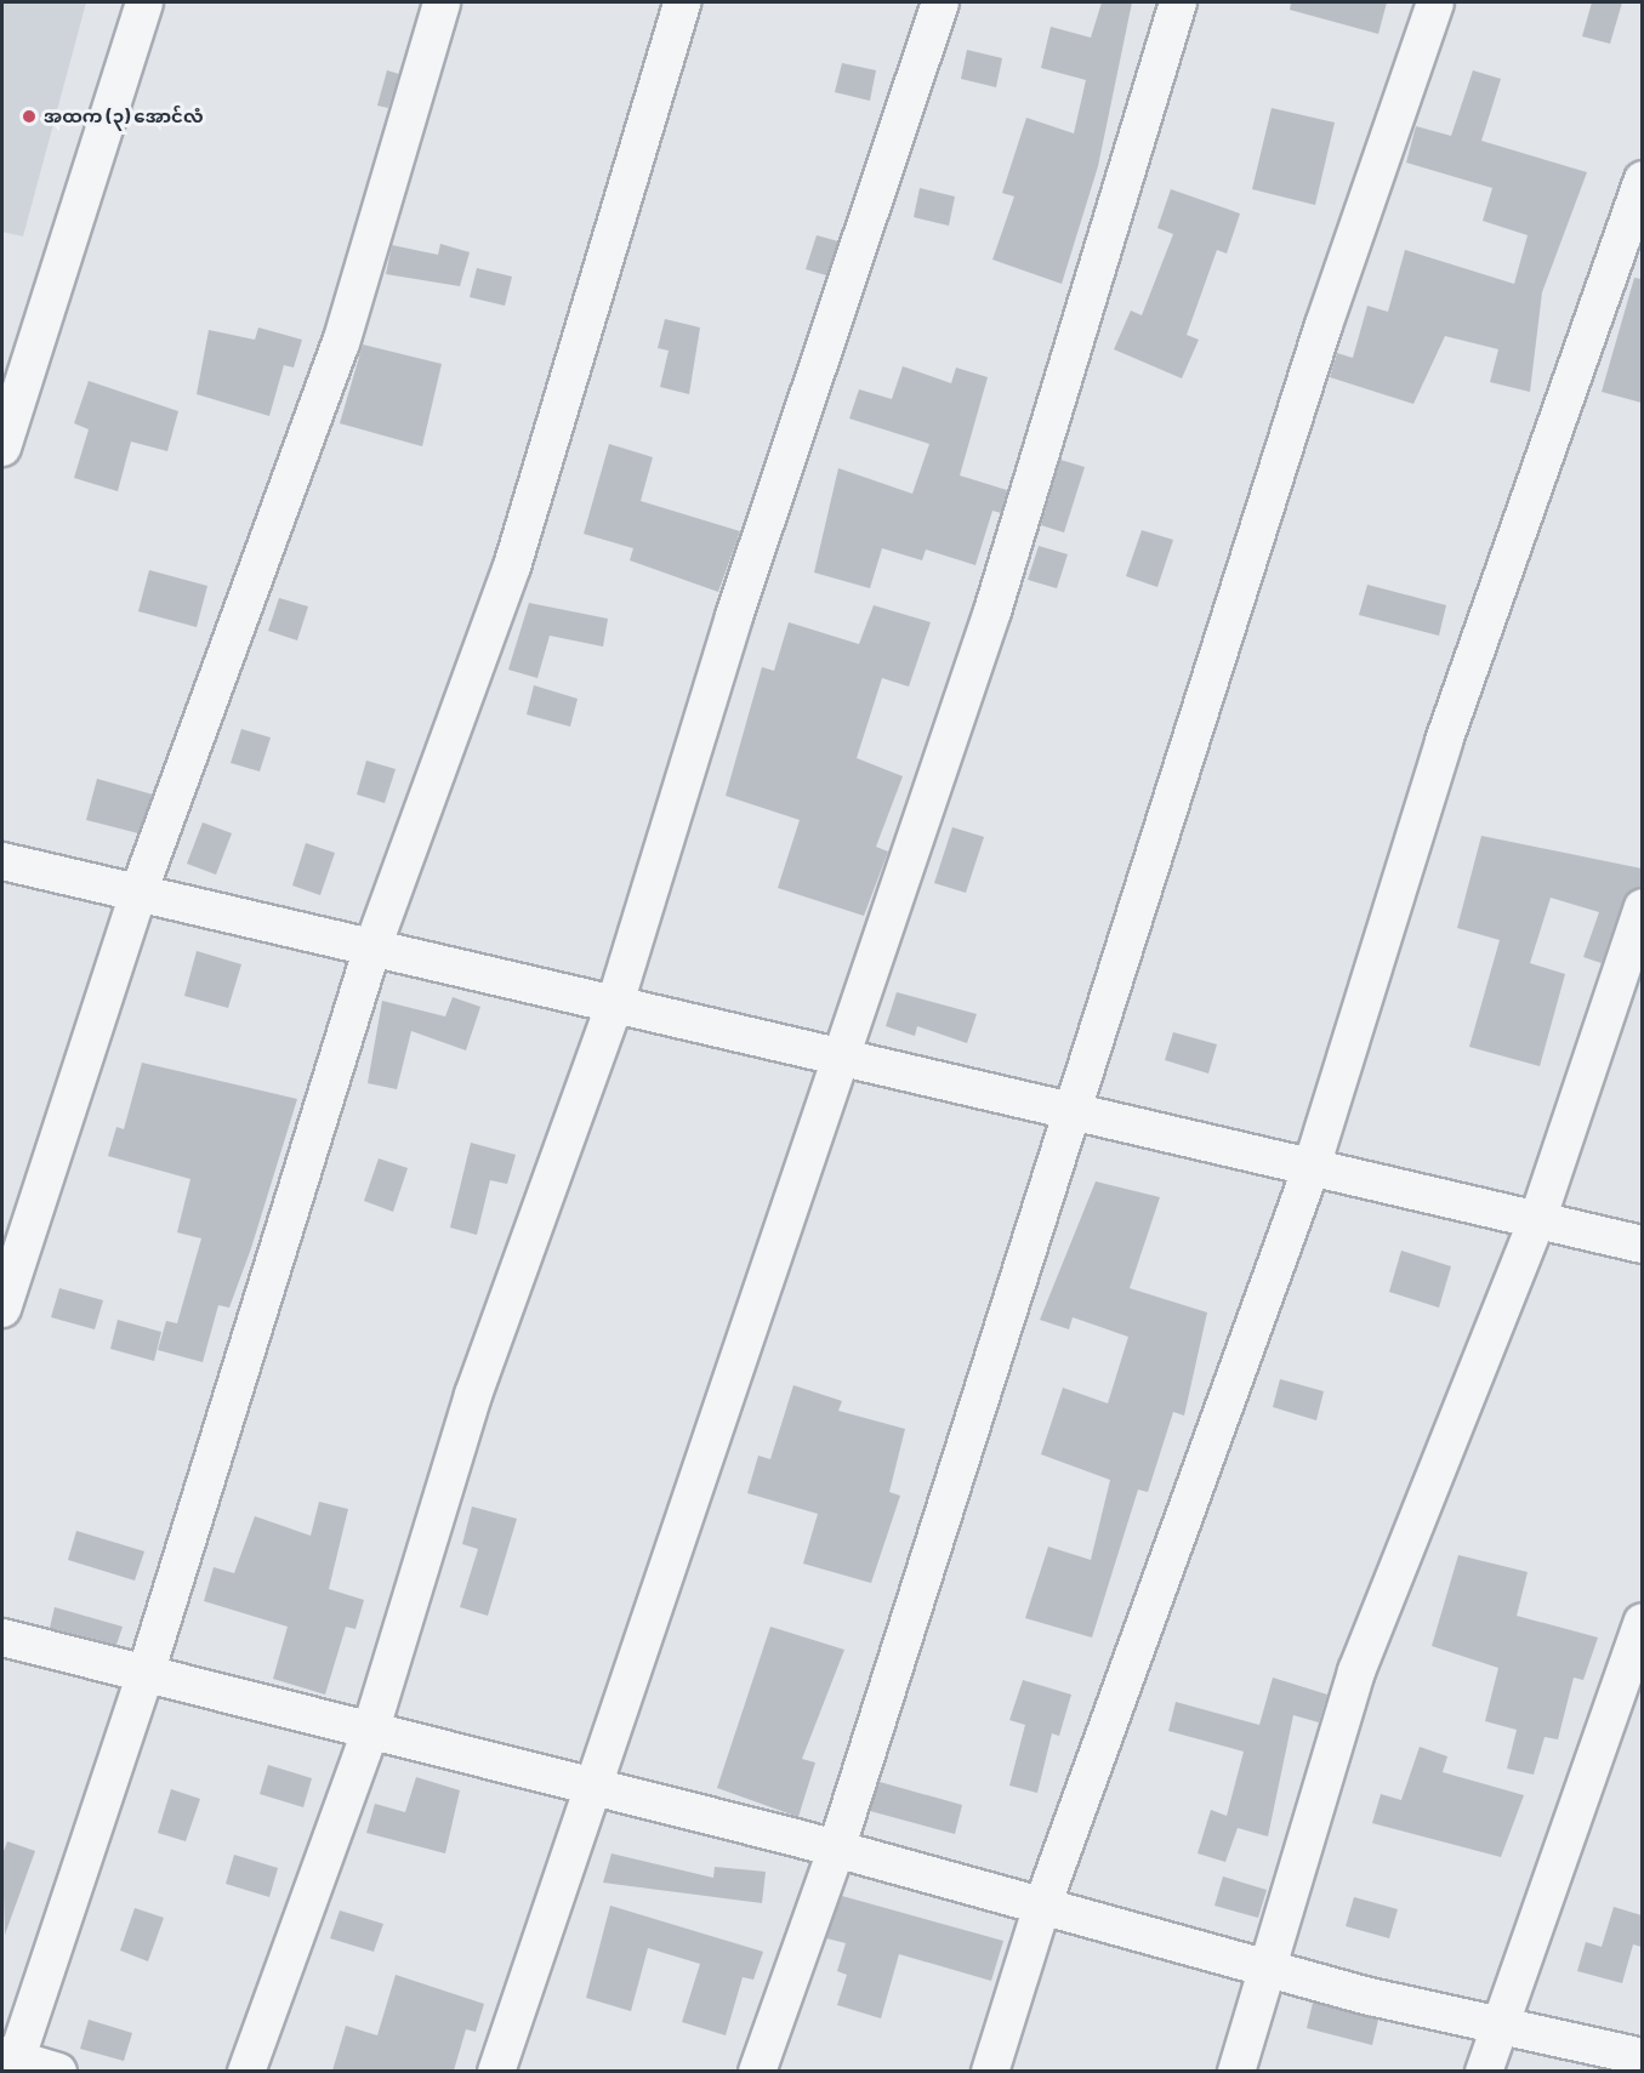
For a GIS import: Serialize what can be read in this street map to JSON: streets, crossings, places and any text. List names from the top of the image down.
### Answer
{
  "places": ["အထက (၃) အောင်လံ"]
}
